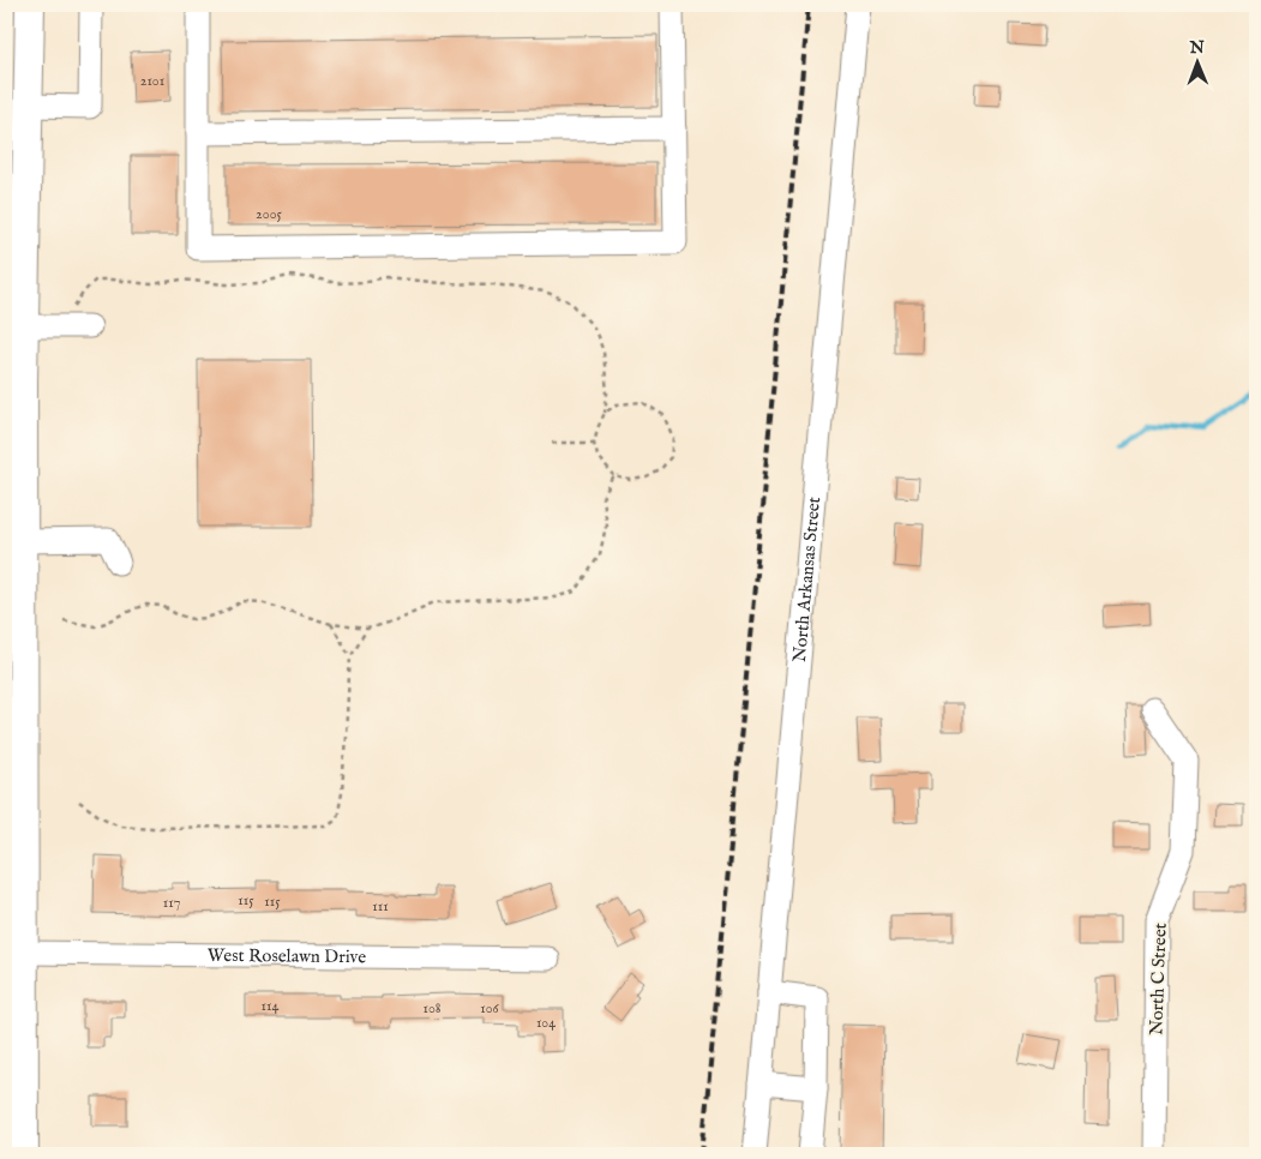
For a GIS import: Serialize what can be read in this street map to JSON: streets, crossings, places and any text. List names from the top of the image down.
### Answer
{
  "streets": {
    "street": ["North Arkansas Street", "West Roselawn Drive", "North C Street"]
  },
  "house_numbers": [
    "2101",
    "2005",
    "115",
    "115",
    "117",
    "111",
    "114",
    "108",
    "106",
    "104"
  ],
  "north": "top"
}
